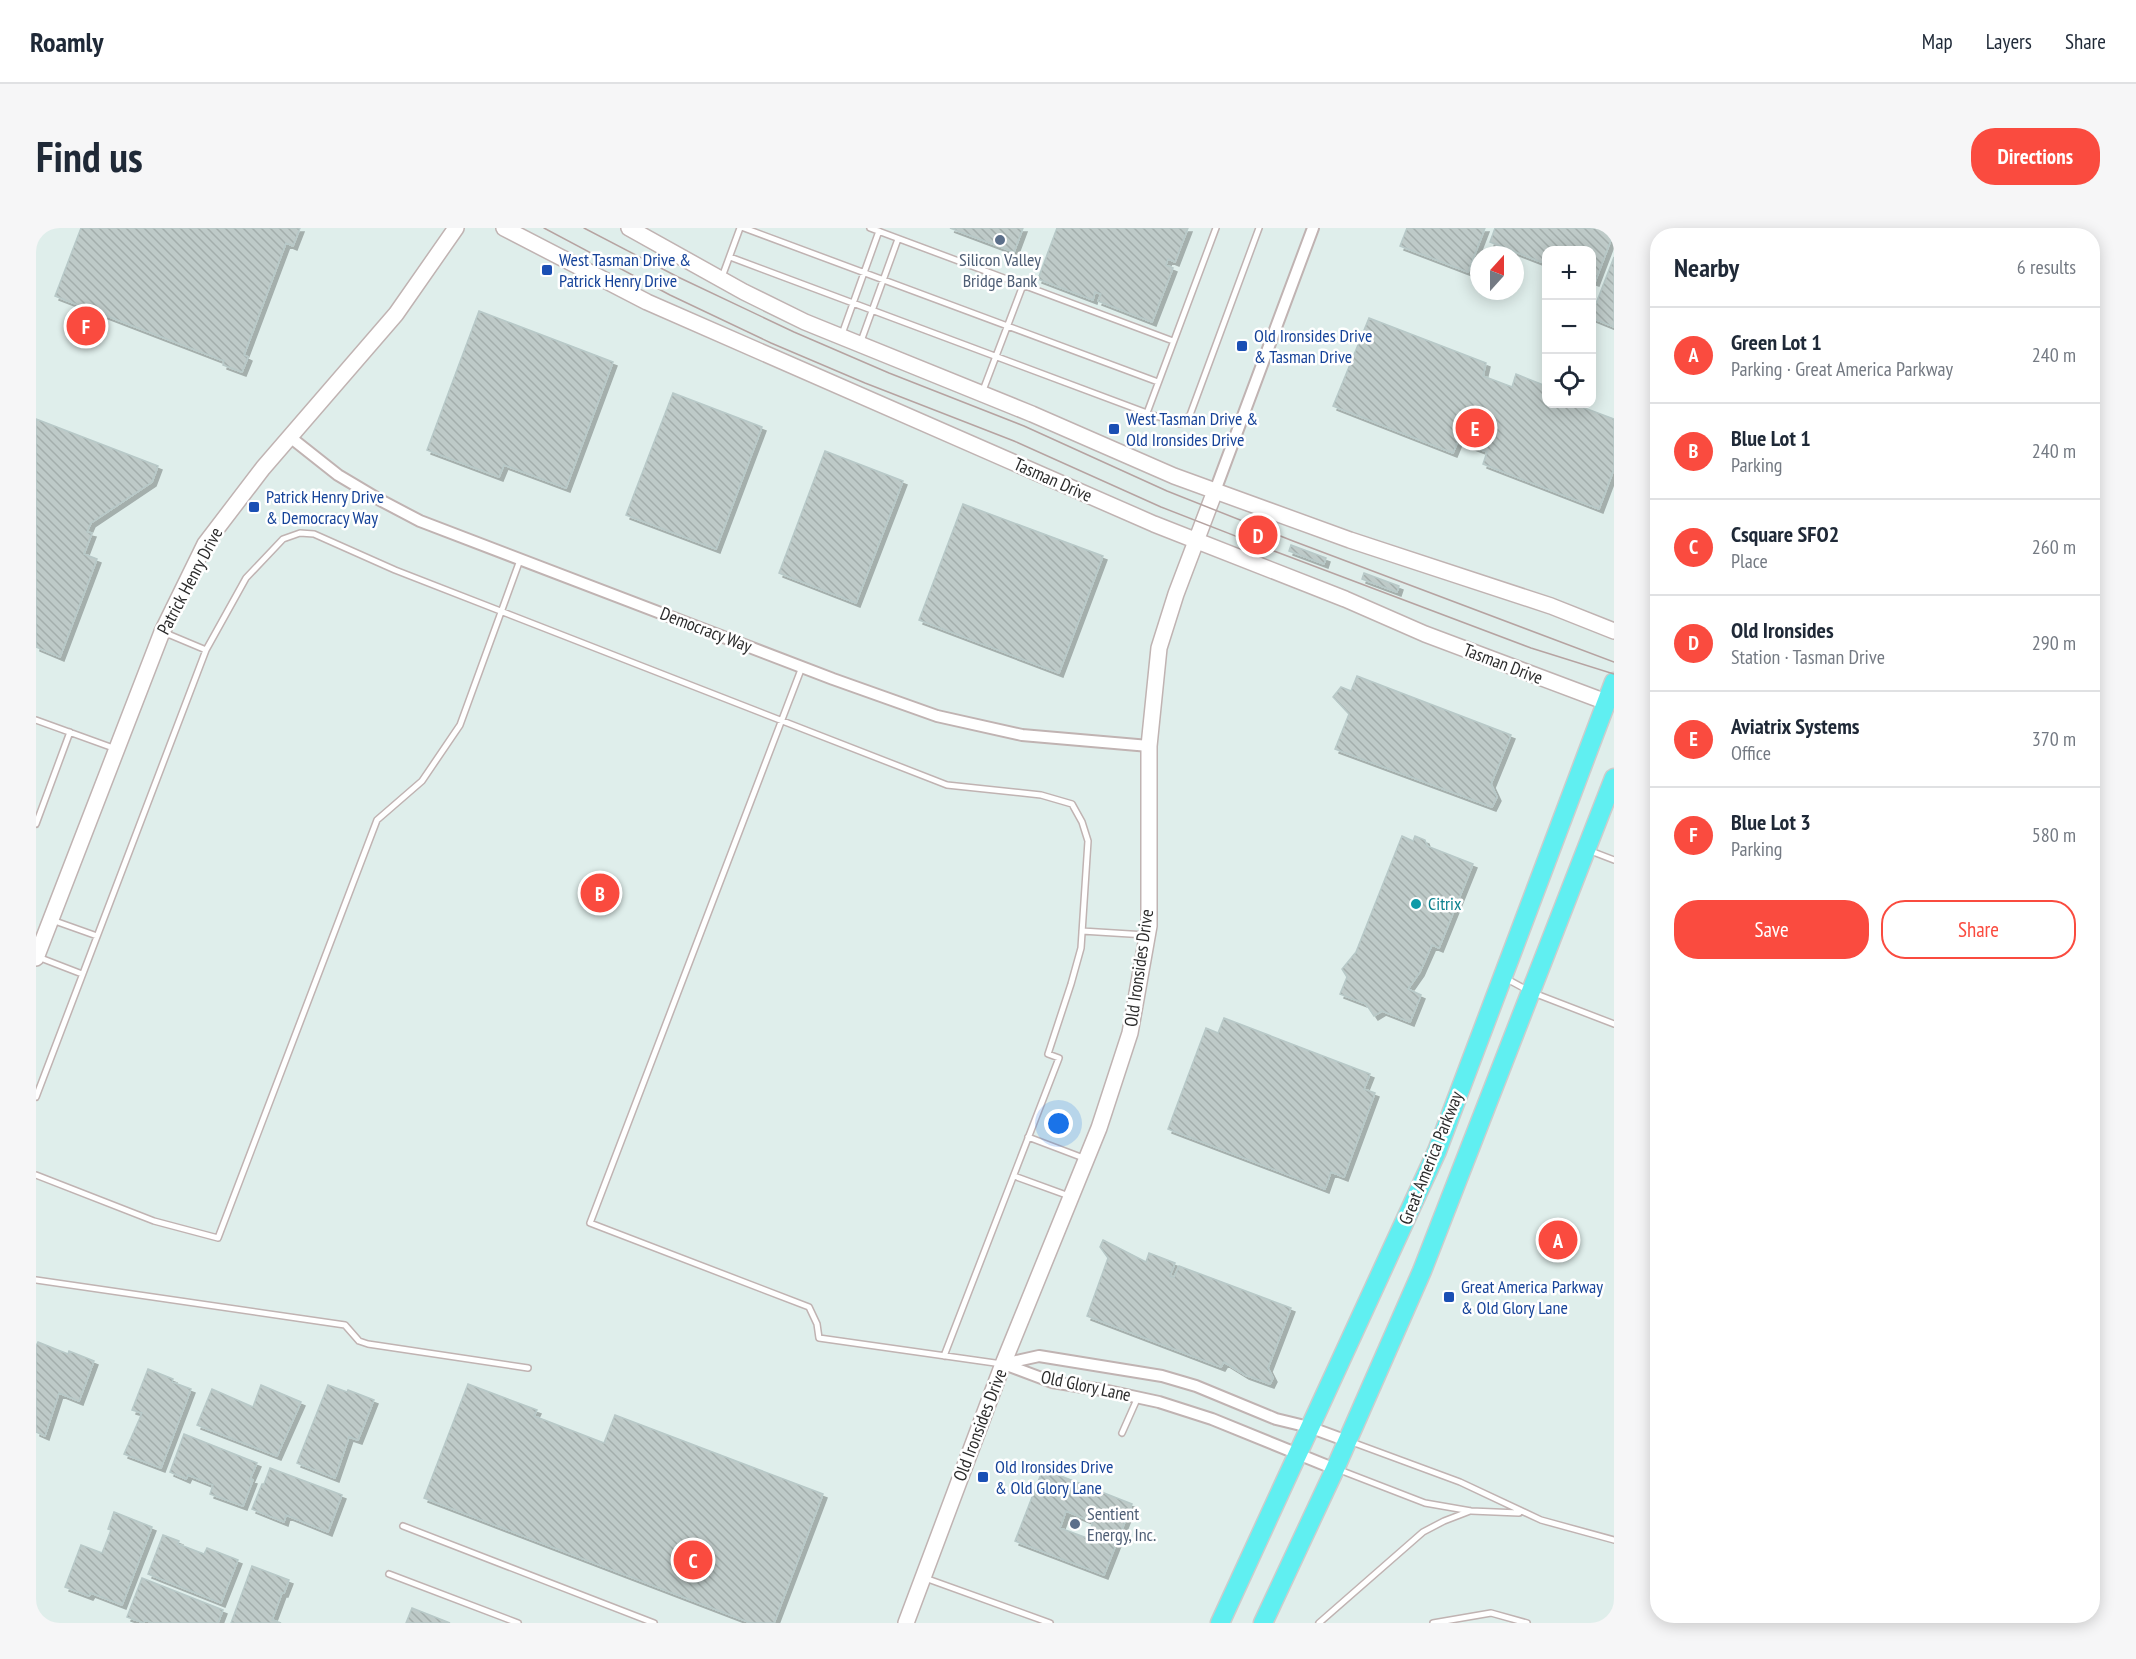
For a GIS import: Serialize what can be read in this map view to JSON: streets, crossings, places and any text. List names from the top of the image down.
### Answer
{
  "streets": {
    "main road": [
      "Tasman Drive",
      "Patrick Henry Drive",
      "Old Ironsides Drive",
      "Great America Parkway"
    ],
    "street": ["Democracy Way", "Old Glory Lane"]
  },
  "crossings": [
    ["Tasman Drive", "Old Ironsides Drive"],
    ["Tasman Drive", "Great America Parkway"],
    ["Patrick Henry Drive", "Democracy Way"],
    ["Democracy Way", "Old Ironsides Drive"],
    ["Old Ironsides Drive", "Old Glory Lane"],
    ["Great America Parkway", "Old Glory Lane"]
  ],
  "places": {
    "other": ["Silicon Valley Bridge Bank", "Citrix", "Sentient Energy, Inc."],
    "transit": [
      "West Tasman Drive & Patrick Henry Drive",
      "Old Ironsides Drive & Tasman Drive",
      "West Tasman Drive & Old Ironsides Drive",
      "Patrick Henry Drive & Democracy Way",
      "Great America Parkway & Old Glory Lane",
      "Old Ironsides Drive & Old Glory Lane"
    ]
  },
  "north": "top",
  "page": {
    "header": "Roamly",
    "nav": ["Map", "Layers", "Share"],
    "buttons": [
      "Directions",
      ["Save", "Share"]
    ],
    "title": "Find us",
    "heading": ["Nearby", "6 results"],
    "map_buttons": ["+", "−"],
    "pins": [
      "F",
      "E",
      "D",
      "B",
      "A",
      "C"
    ],
    "list": [
      {
        "mark": "A",
        "name": "Green Lot 1",
        "note": "Parking · Great America Parkway",
        "value": "240 m"
      },
      {
        "mark": "B",
        "name": "Blue Lot 1",
        "note": "Parking",
        "value": "240 m"
      },
      {
        "mark": "C",
        "name": "Csquare SFO2",
        "note": "Place",
        "value": "260 m"
      },
      {
        "mark": "D",
        "name": "Old Ironsides",
        "note": "Station · Tasman Drive",
        "value": "290 m"
      },
      {
        "mark": "E",
        "name": "Aviatrix Systems",
        "note": "Office",
        "value": "370 m"
      },
      {
        "mark": "F",
        "name": "Blue Lot 3",
        "note": "Parking",
        "value": "580 m"
      }
    ]
  }
}
